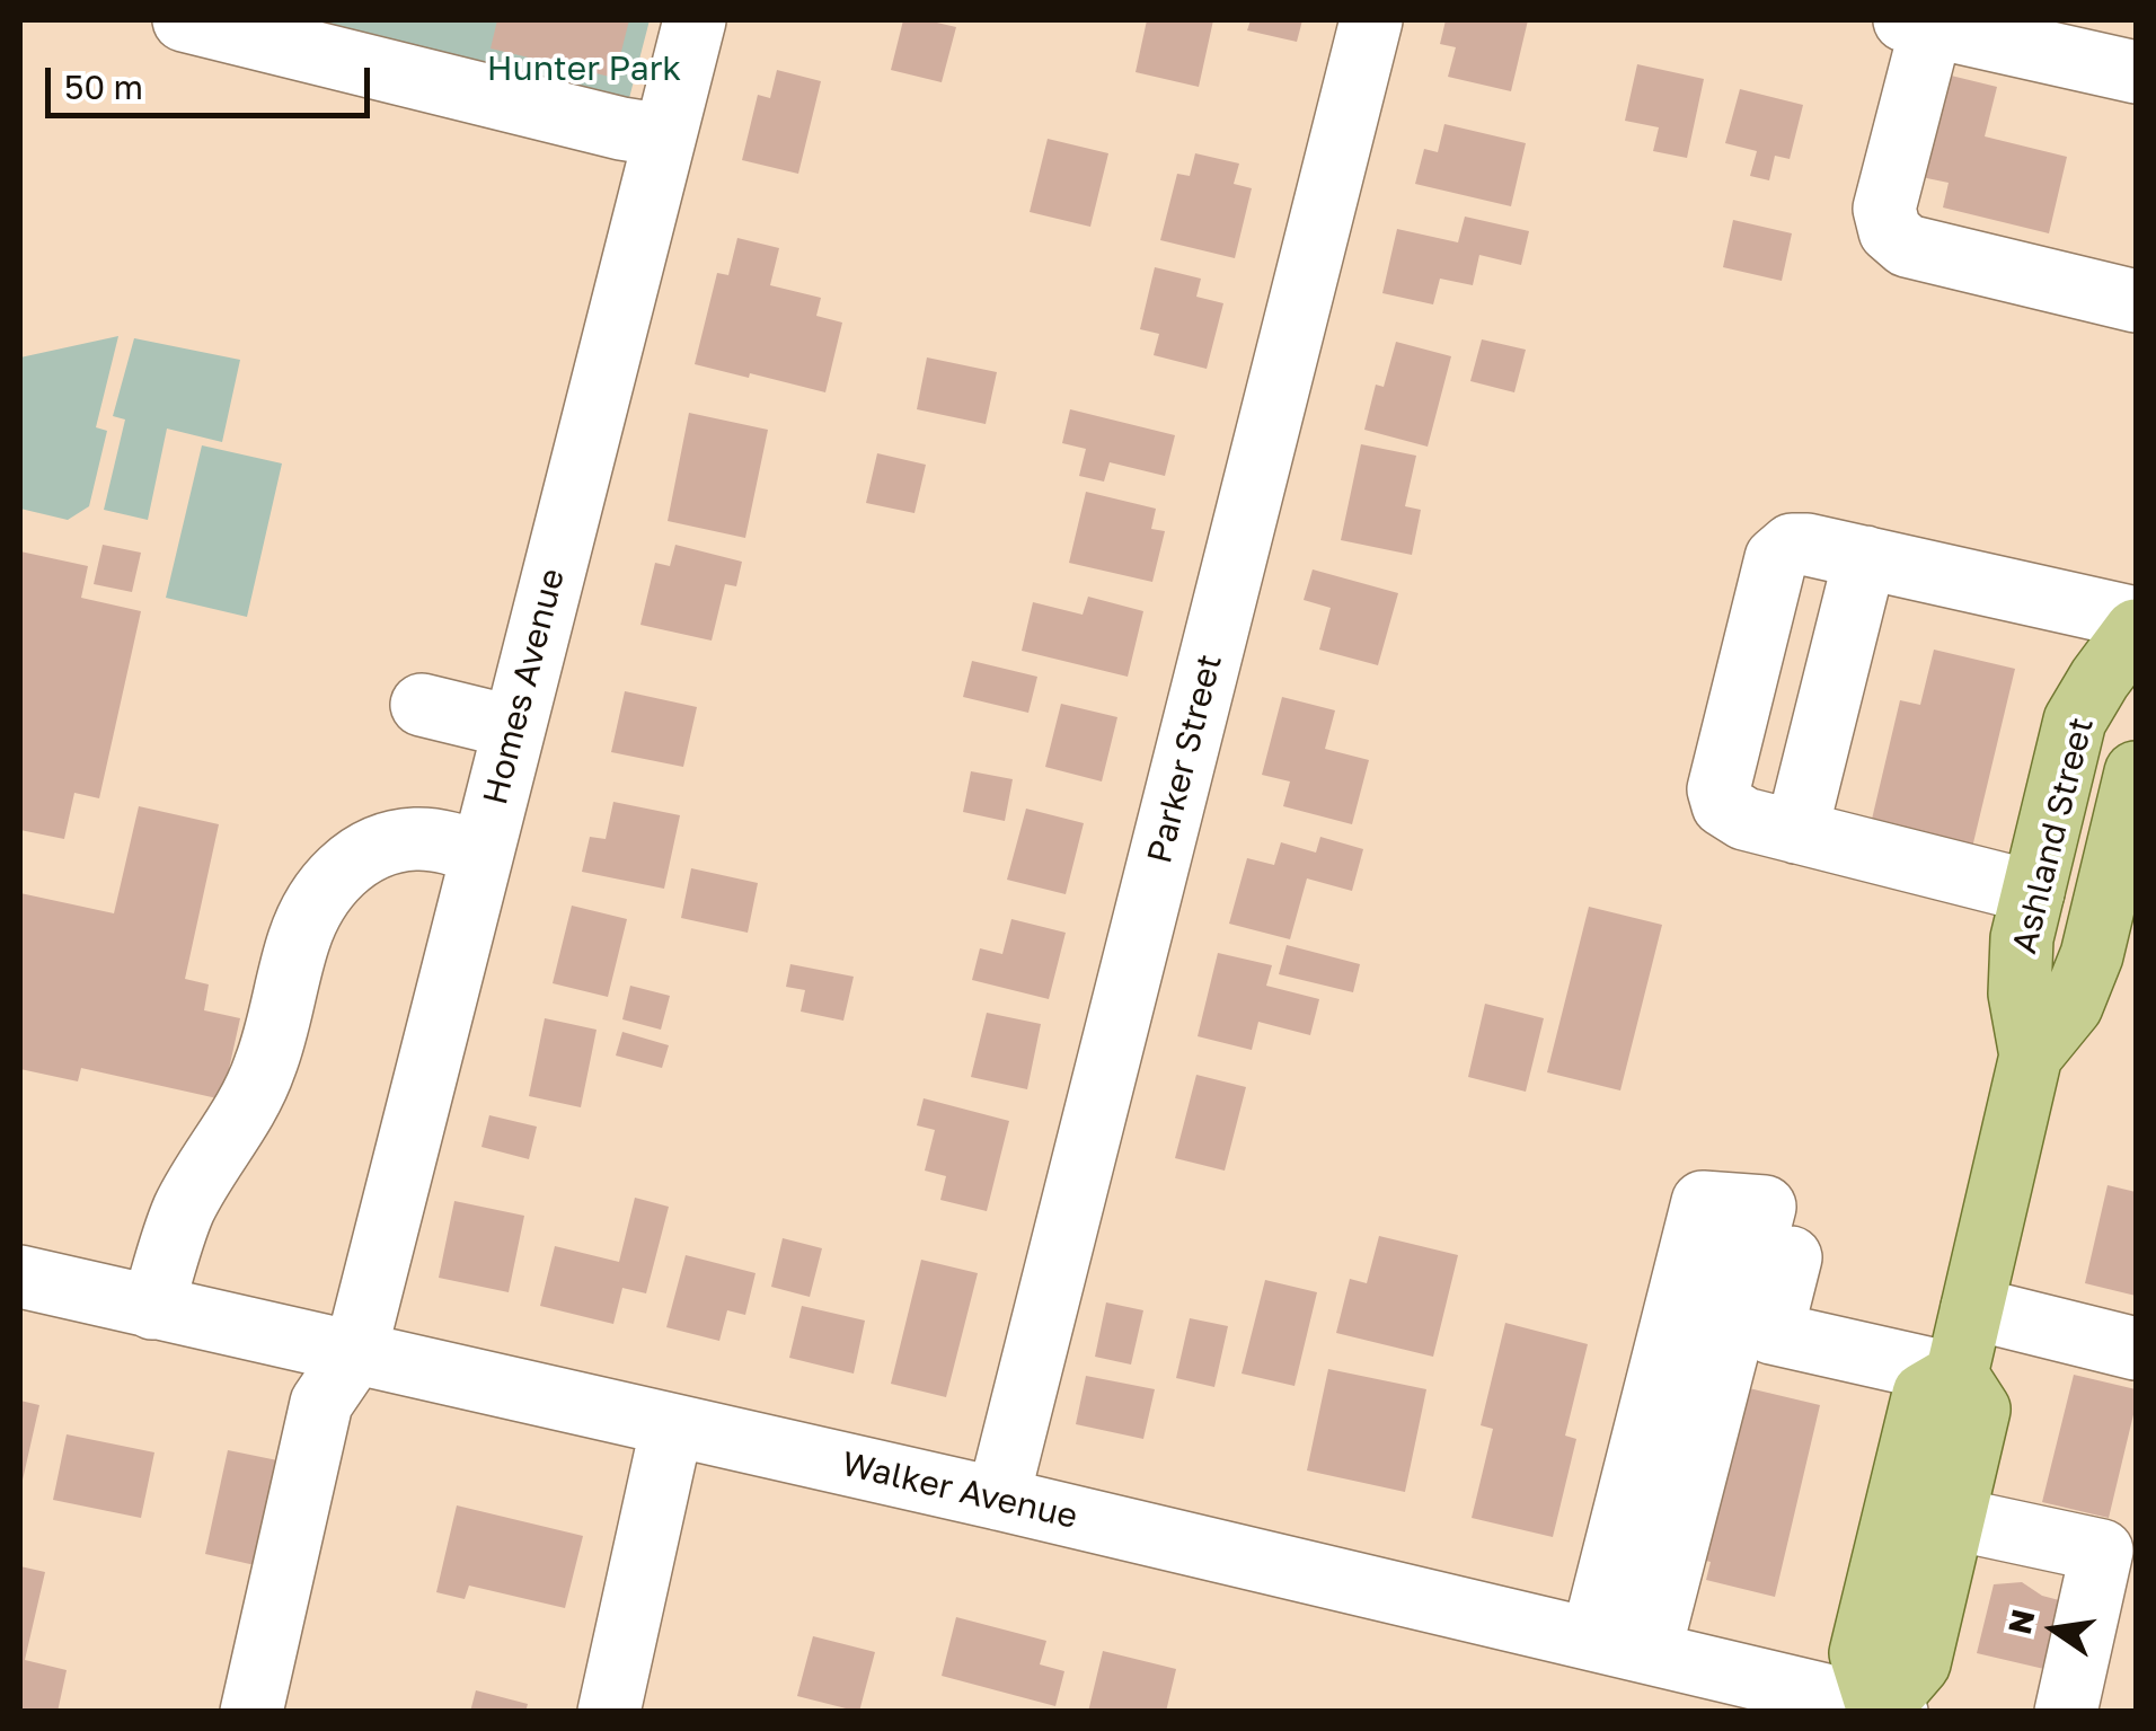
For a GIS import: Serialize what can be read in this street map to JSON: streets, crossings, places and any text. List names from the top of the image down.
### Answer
{
  "streets": {
    "main road": ["Ashland Street"],
    "street": ["Homes Avenue", "Parker Street", "Walker Avenue"]
  },
  "crossings": [
    ["Homes Avenue", "Walker Avenue"],
    ["Parker Street", "Walker Avenue"]
  ],
  "parks": ["Hunter Park"],
  "scale_bar": "50 m",
  "north": "left"
}
